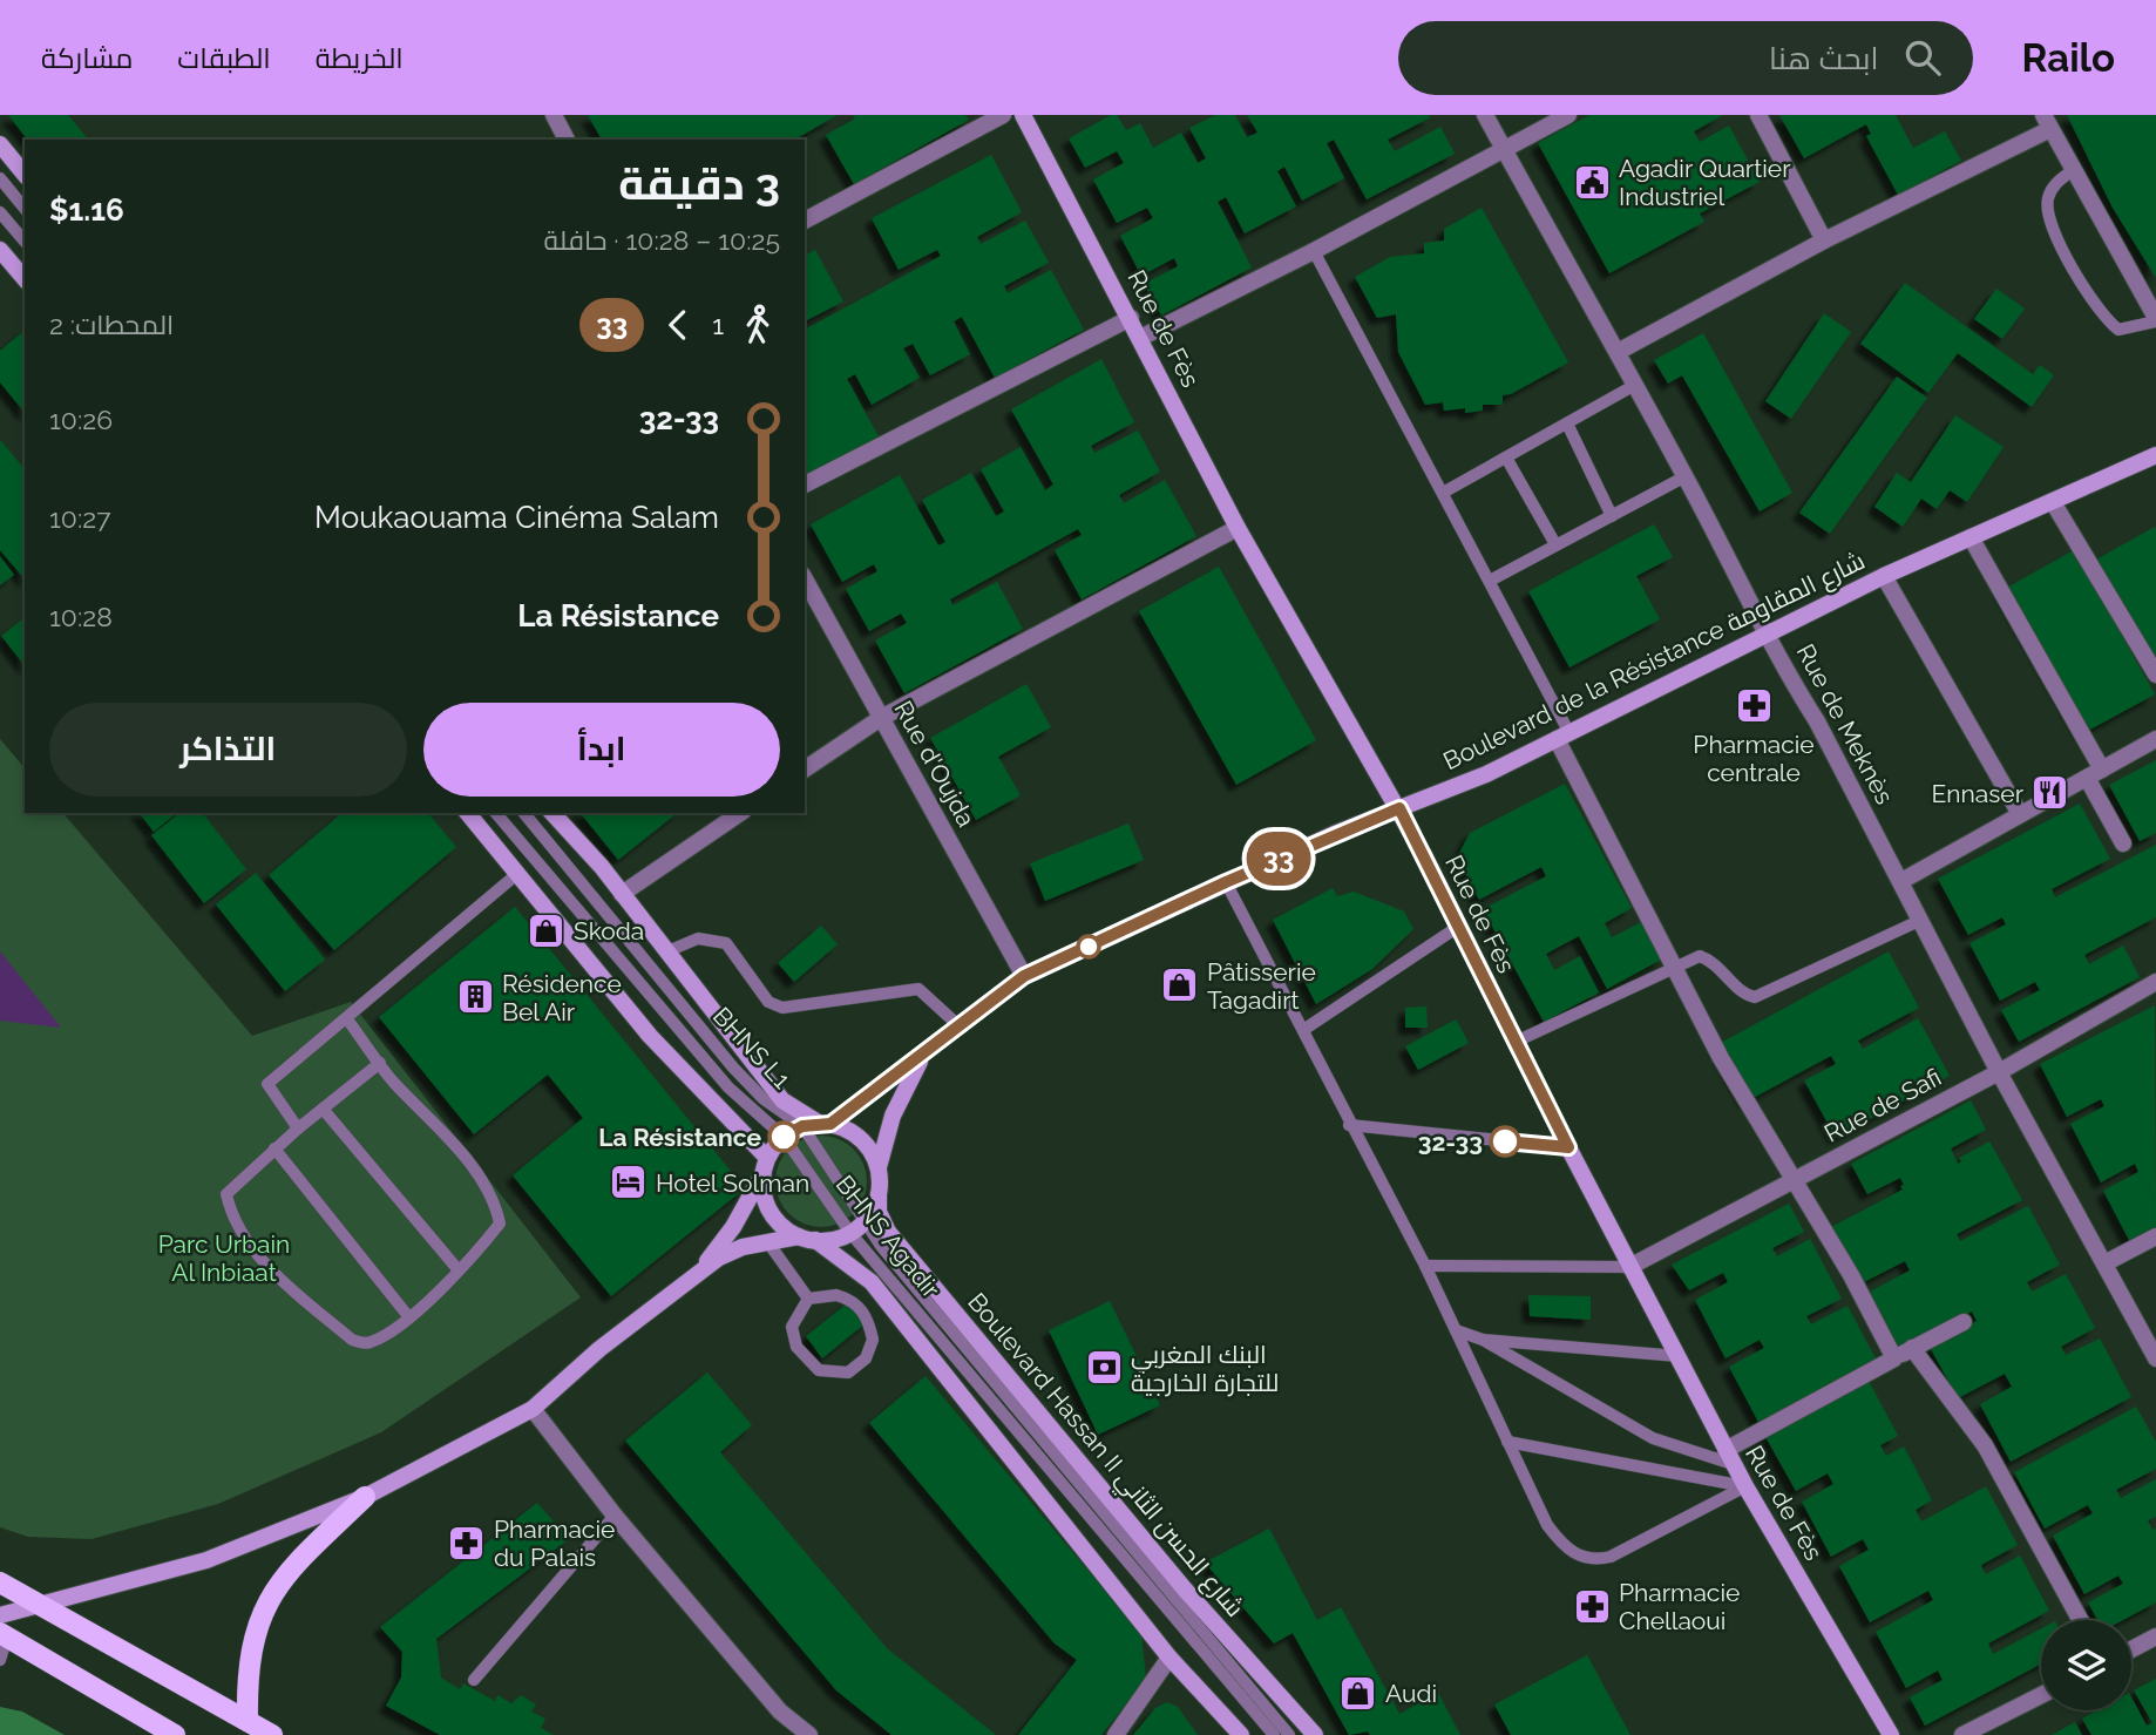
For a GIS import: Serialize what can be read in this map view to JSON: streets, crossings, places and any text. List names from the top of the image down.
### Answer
{
  "streets": {
    "street": [
      "Rue de Fès",
      "Boulevard de la Résistance شارع المقاومة",
      "Rue de Meknès",
      "Rue d'Oujda",
      "Rue de Safi",
      "Boulevard Hassan II شارع الحسن الثاني"
    ],
    "lane": ["BHNS L1", "BHNS Agadir"]
  },
  "crossings": [
    ["Rue de Fès", "Boulevard de la Résistance شارع المقاومة"],
    ["Rue de Fès", "Rue de Safi"],
    ["Boulevard de la Résistance شارع المقاومة", "Rue de Meknès"],
    ["Boulevard de la Résistance شارع المقاومة", "Rue d'Oujda"],
    ["Boulevard de la Résistance شارع المقاومة", "Boulevard Hassan II شارع الحسن الثاني"],
    ["Rue de Meknès", "Rue de Safi"]
  ],
  "parks": ["Parc Urbain Al Inbiaat"],
  "places": {
    "public building": ["Agadir Quartier Industriel"],
    "pharmacy": ["Pharmacie centrale", "Pharmacie du Palais", "Pharmacie Chellaoui"],
    "restaurant": ["Ennaser"],
    "shop": ["Skoda", "Pâtisserie Tagadirt", "Audi"],
    "building": ["Résidence Bel Air"],
    "other": ["La Résistance", "32-33"],
    "hotel": ["Hotel Solman"],
    "bank": ["البنك المغربي للتجارة الخارجية"]
  },
  "lines": ["bus line 33"],
  "page": {
    "header": "Railo",
    "search": "ابحث هنا",
    "nav": ["الخريطة", "الطبقات", "مشاركة"],
    "on_map": "33",
    "heading": ["3 دقيقة", "10:25 – 10:28 · حافلة", "$1.16"],
    "legs": ["1", "33", "المحطات: 2"],
    "list": [
      {
        "name": "32-33",
        "value": "10:26"
      },
      {
        "name": "Moukaouama Cinéma Salam",
        "value": "10:27"
      },
      {
        "name": "La Résistance",
        "value": "10:28"
      }
    ],
    "buttons": ["ابدأ", "التذاكر"]
  }
}
